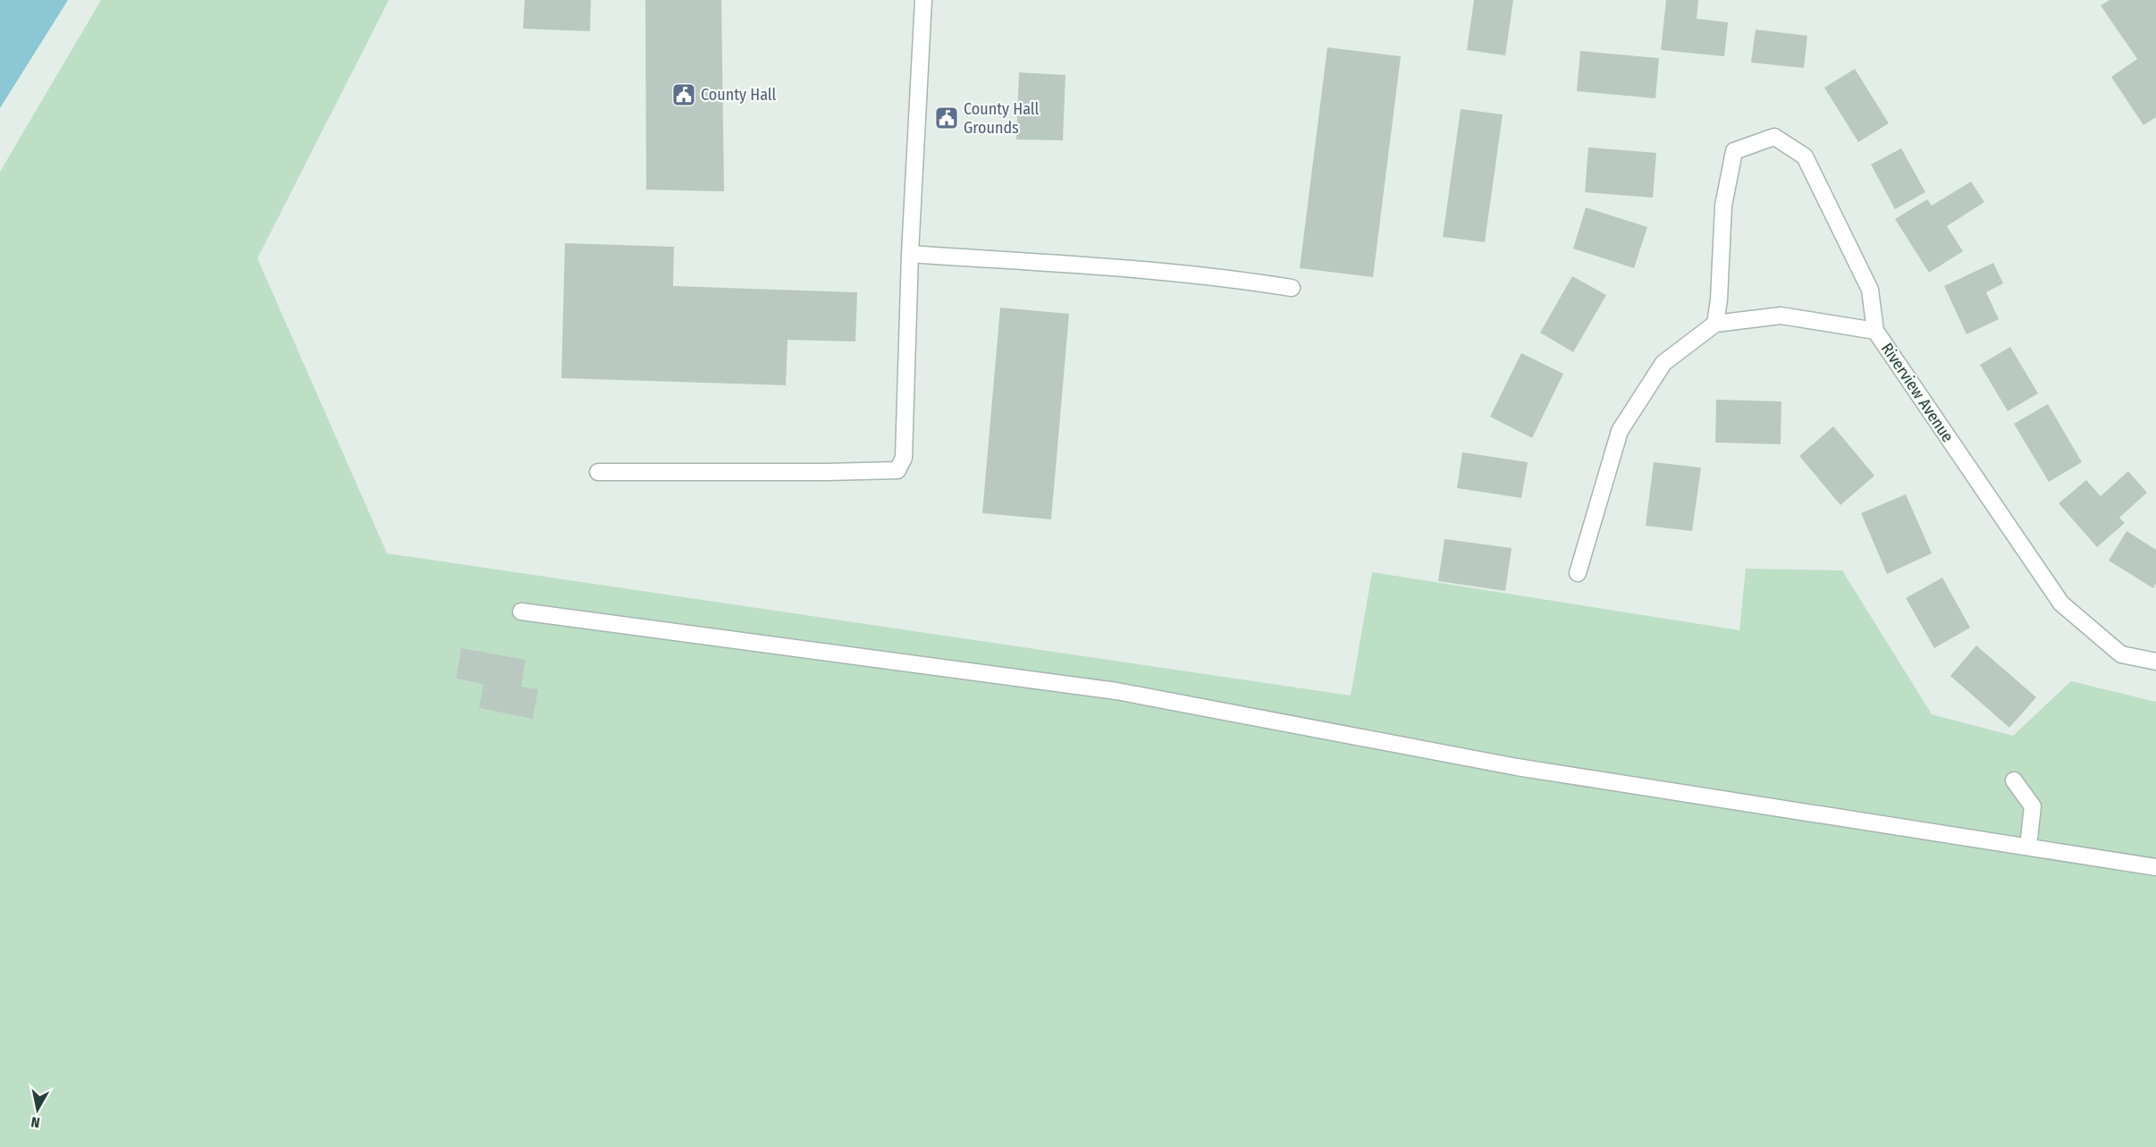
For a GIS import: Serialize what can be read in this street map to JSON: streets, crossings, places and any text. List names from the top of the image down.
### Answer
{
  "streets": {
    "street": ["Riverview Avenue"]
  },
  "places": {
    "public building": ["County Hall", "County Hall Grounds"]
  },
  "north": "bottom"
}
